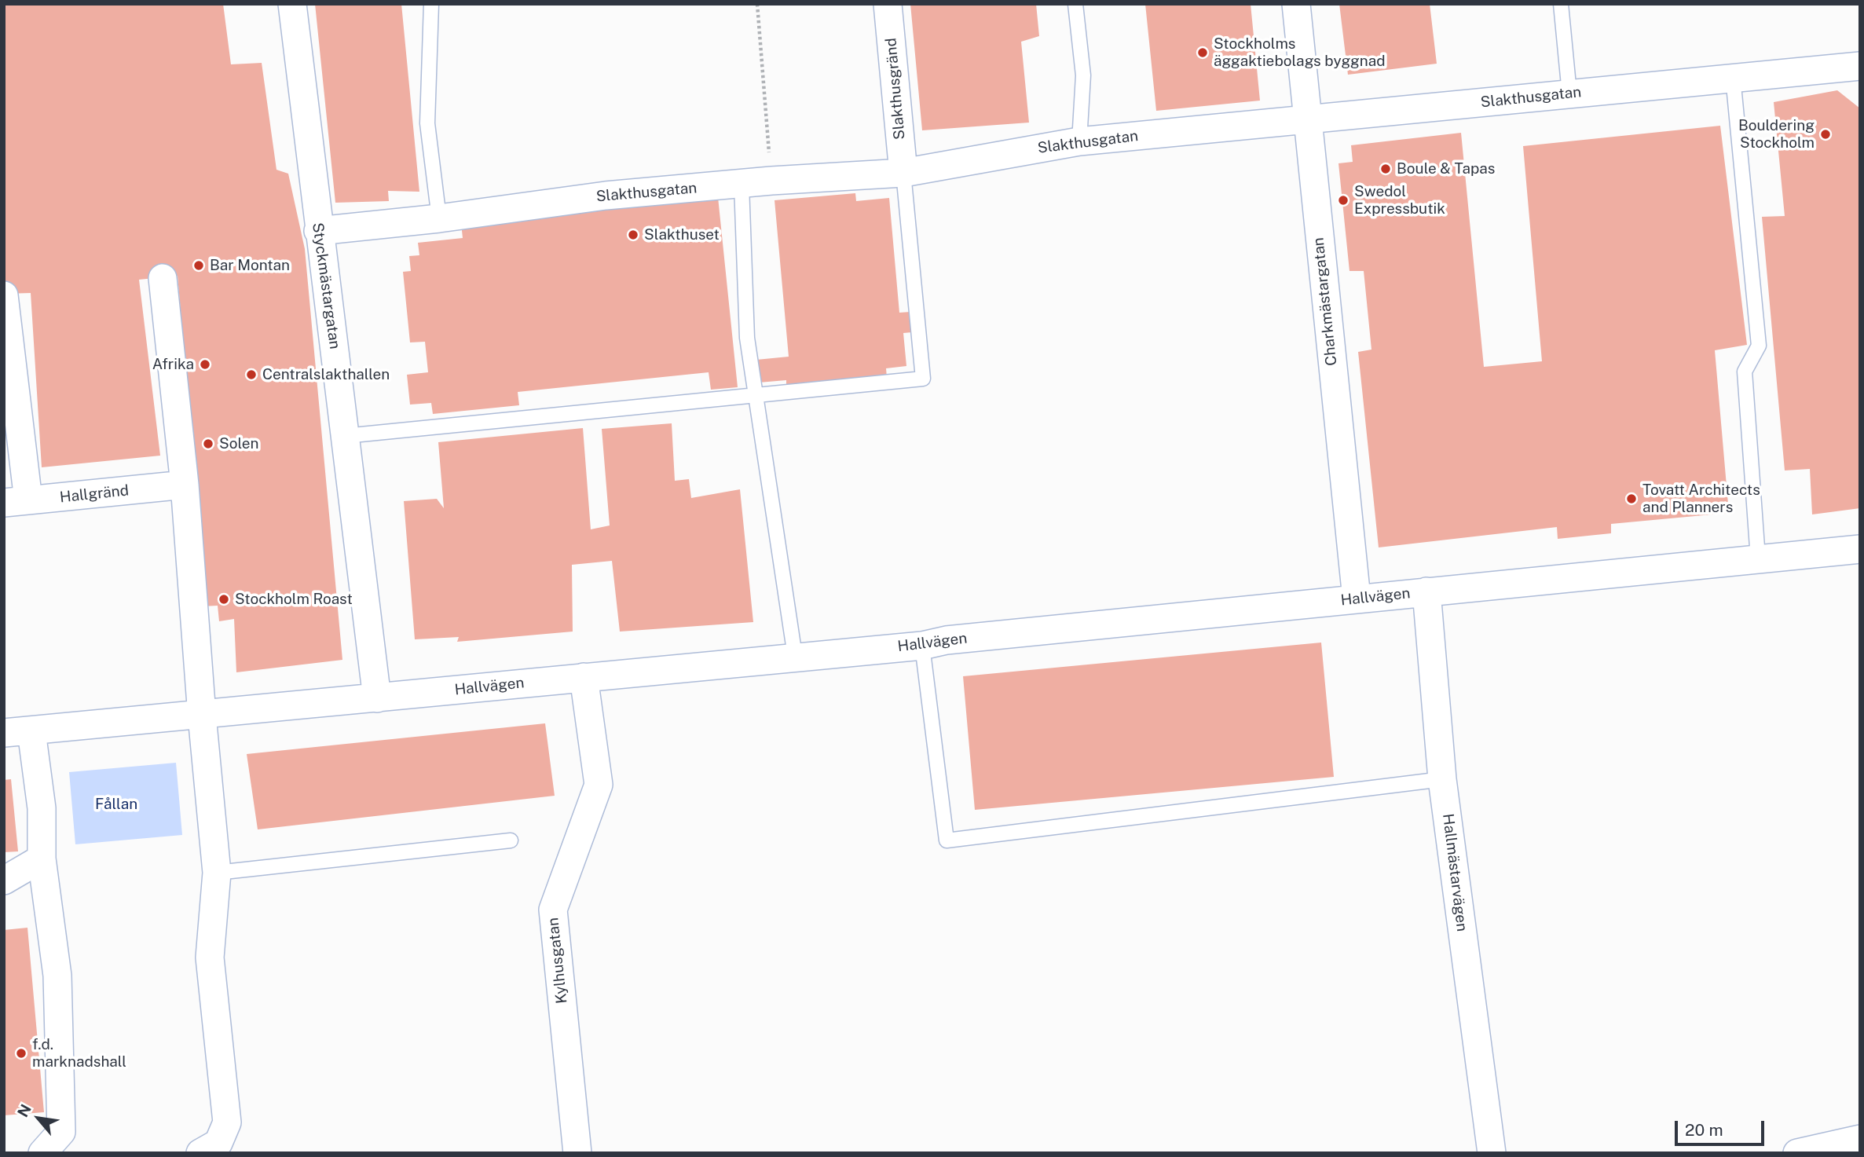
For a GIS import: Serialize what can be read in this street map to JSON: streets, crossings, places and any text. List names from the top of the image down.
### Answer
{
  "streets": {
    "street": [
      "Slakthusgränd",
      "Slakthusgatan",
      "Styckmästargatan",
      "Charkmästargatan",
      "Hallgränd",
      "Hallvägen",
      "Hallmästarvägen",
      "Kylhusgatan"
    ]
  },
  "crossings": [
    ["Slakthusgränd", "Slakthusgatan"],
    ["Slakthusgatan", "Styckmästargatan"],
    ["Slakthusgatan", "Charkmästargatan"],
    ["Styckmästargatan", "Hallvägen"],
    ["Charkmästargatan", "Hallvägen"],
    ["Hallvägen", "Hallmästarvägen"],
    ["Hallvägen", "Kylhusgatan"]
  ],
  "parks": ["Fållan"],
  "places": [
    "Stockholms äggaktiebolags byggnad",
    "Bouldering Stockholm",
    "Boule & Tapas",
    "Swedol Expressbutik",
    "Slakthuset",
    "Bar Montan",
    "Afrika",
    "Centralslakthallen",
    "Solen",
    "Tovatt Architects and Planners",
    "Stockholm Roast",
    "f.d. marknadshall"
  ],
  "scale_bar": "20 m",
  "north": "top left"
}
